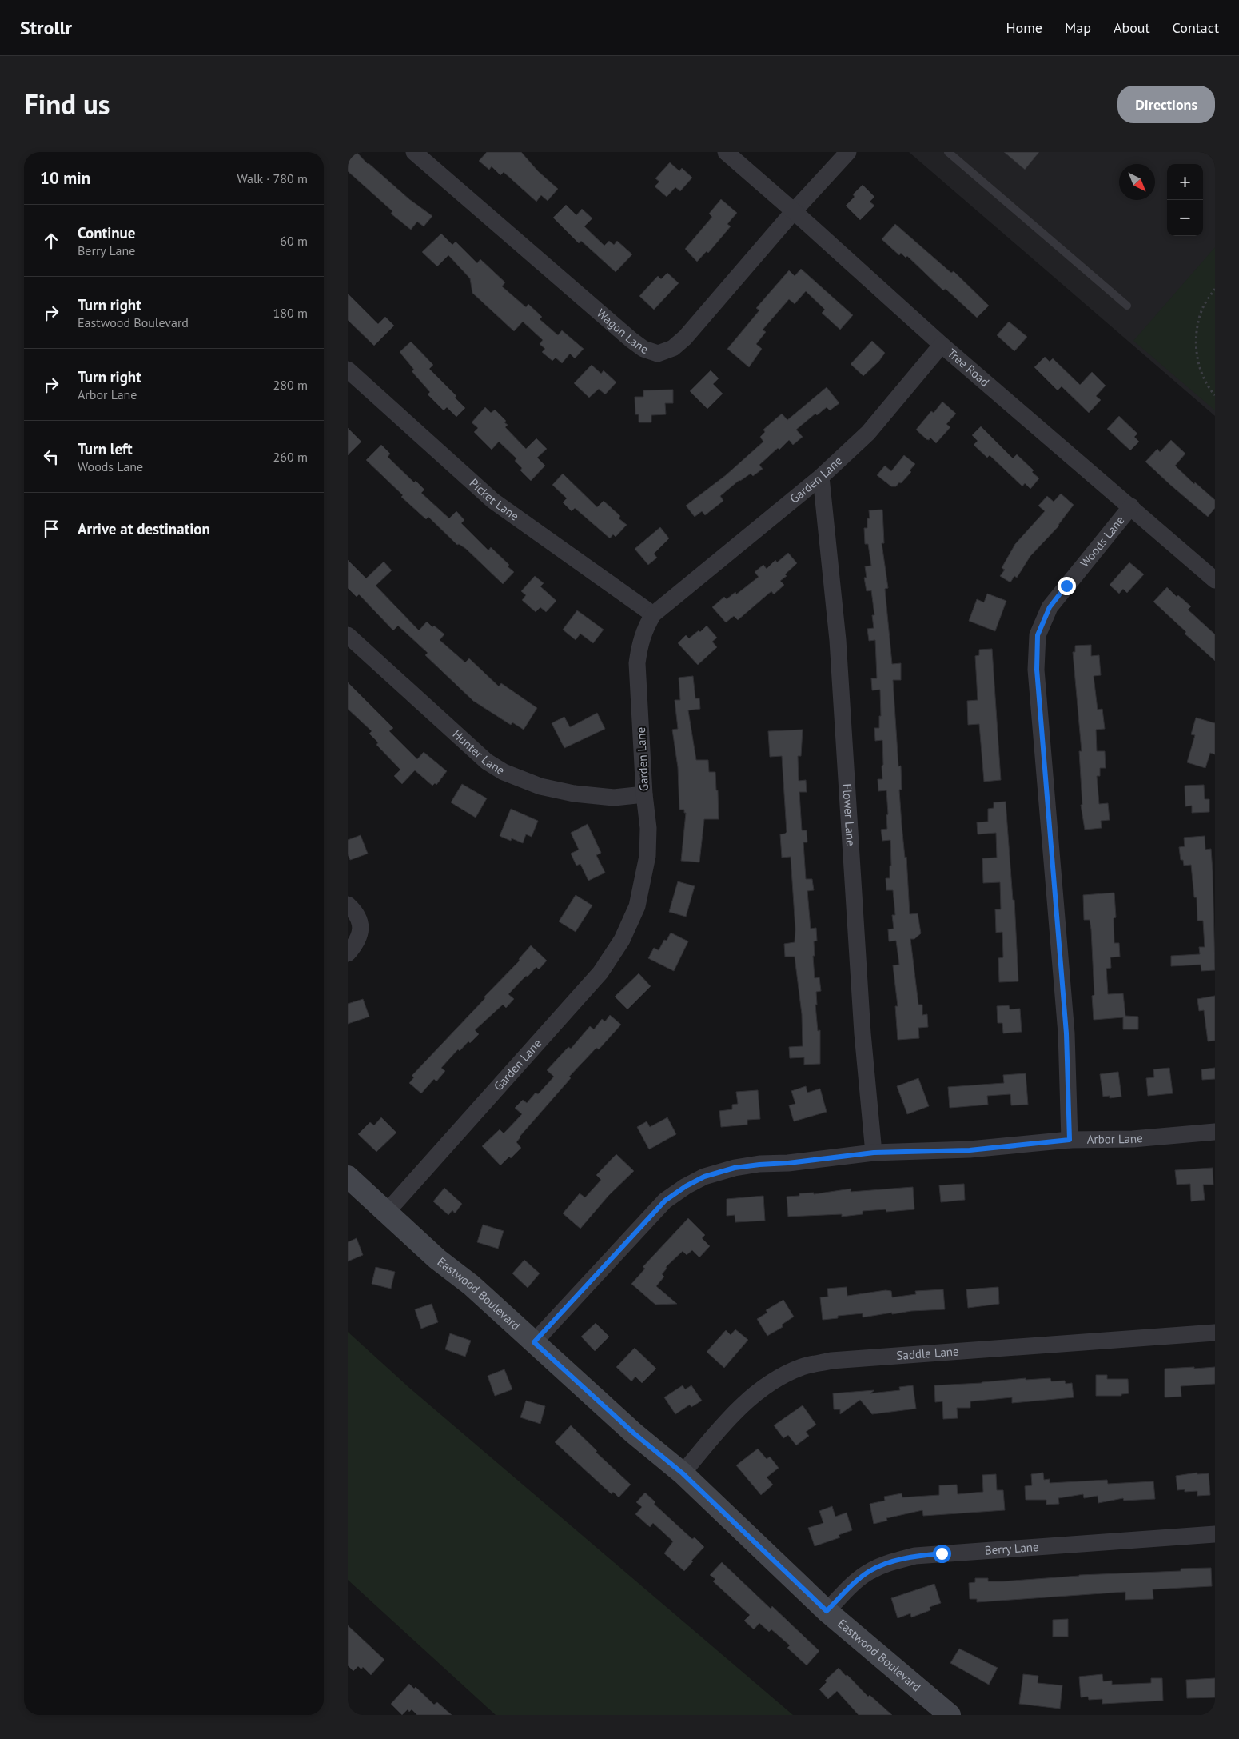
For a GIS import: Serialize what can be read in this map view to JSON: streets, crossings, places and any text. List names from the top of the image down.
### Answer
{
  "streets": {
    "street": [
      "Wagon Lane",
      "Tree Road",
      "Garden Lane",
      "Picket Lane",
      "Woods Lane",
      "Hunter Lane",
      "Flower Lane",
      "Arbor Lane",
      "Eastwood Boulevard",
      "Saddle Lane",
      "Berry Lane"
    ]
  },
  "crossings": [
    ["Wagon Lane", "Tree Road"],
    ["Tree Road", "Garden Lane"],
    ["Tree Road", "Woods Lane"],
    ["Garden Lane", "Picket Lane"],
    ["Garden Lane", "Hunter Lane"],
    ["Garden Lane", "Flower Lane"],
    ["Garden Lane", "Eastwood Boulevard"],
    ["Woods Lane", "Arbor Lane"],
    ["Flower Lane", "Arbor Lane"],
    ["Arbor Lane", "Eastwood Boulevard"],
    ["Eastwood Boulevard", "Saddle Lane"],
    ["Eastwood Boulevard", "Berry Lane"]
  ],
  "north": "bottom right",
  "page": {
    "header": "Strollr",
    "nav": [
      "Home",
      "Map",
      "About",
      "Contact"
    ],
    "title": "Find us",
    "buttons": "Directions",
    "heading": ["10 min", "Walk · 780 m"],
    "map_buttons": ["+", "−"],
    "list": [
      ["Continue", "Berry Lane", "60 m"],
      ["Turn right", "Eastwood Boulevard", "180 m"],
      ["Turn right", "Arbor Lane", "280 m"],
      ["Turn left", "Woods Lane", "260 m"],
      "Arrive at destination"
    ]
  }
}
